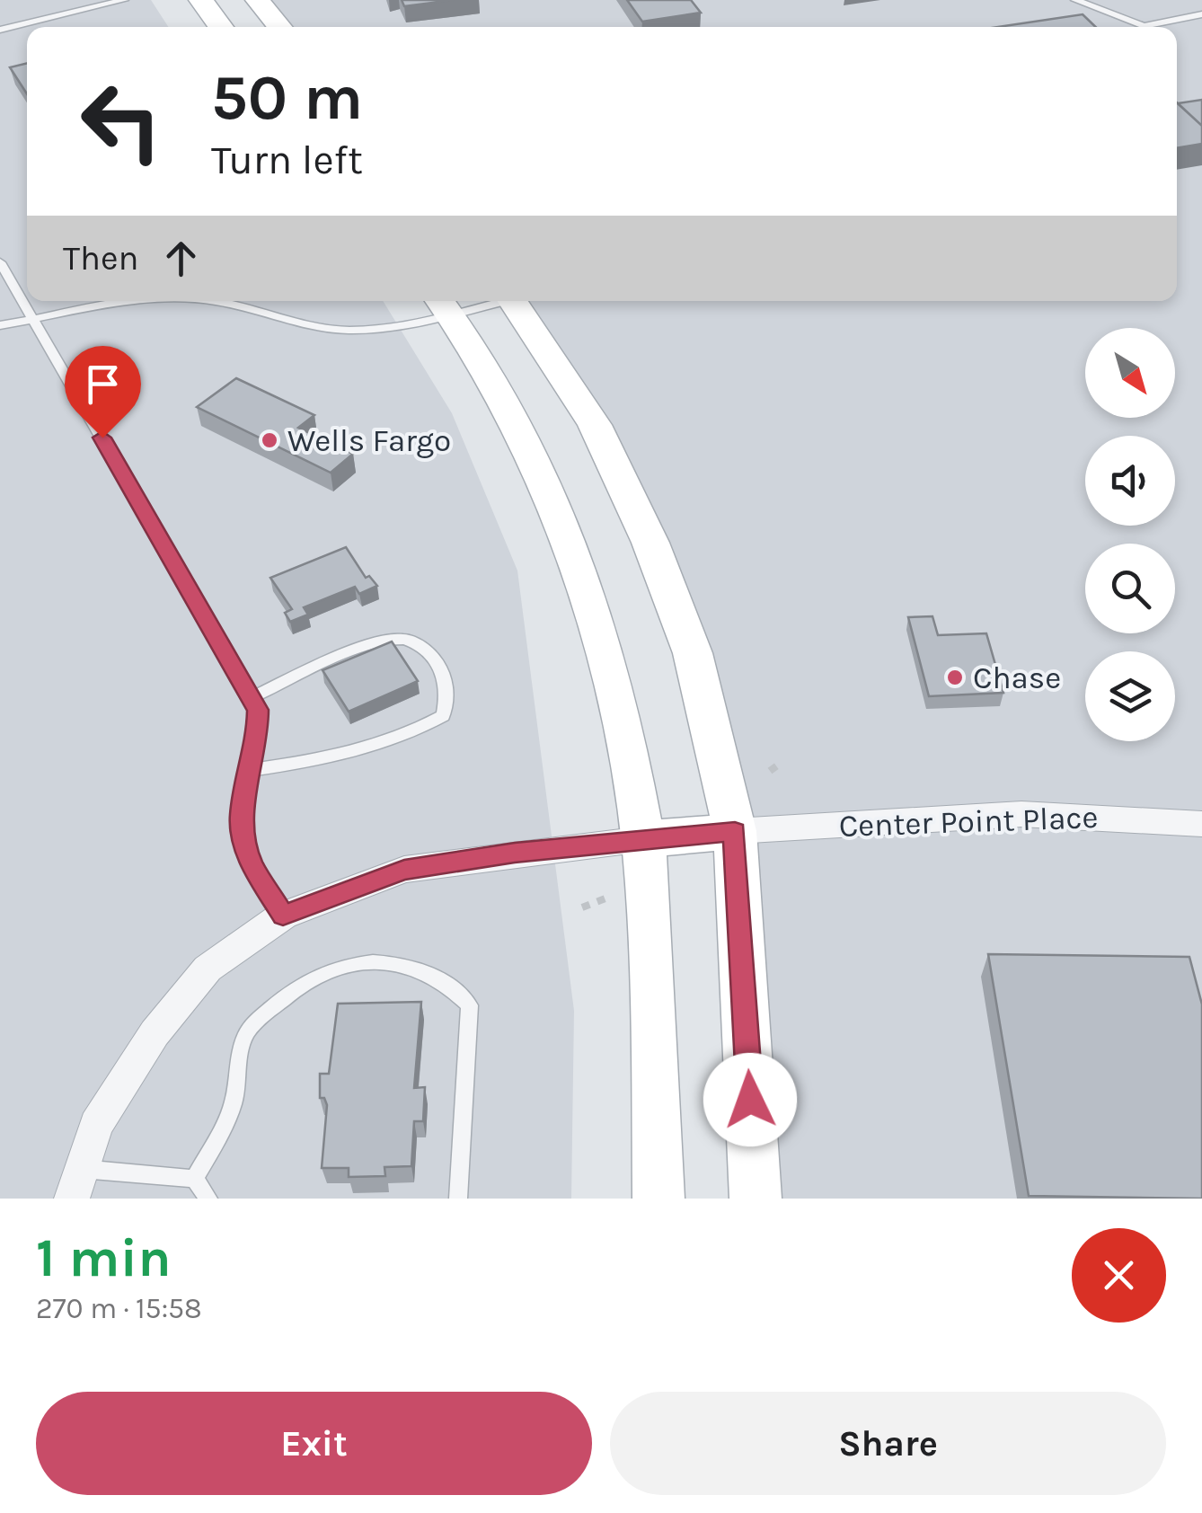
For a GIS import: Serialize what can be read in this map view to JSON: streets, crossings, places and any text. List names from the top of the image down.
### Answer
{
  "streets": {
    "street": ["Center Point Place"]
  },
  "places": ["Wells Fargo", "Chase"],
  "north": "bottom right",
  "page": {
    "turn": ["50 m", "Turn left"],
    "then": "Then",
    "heading": ["1 min", "270 m · 15:58"],
    "buttons": ["Exit", "Share"]
  }
}
